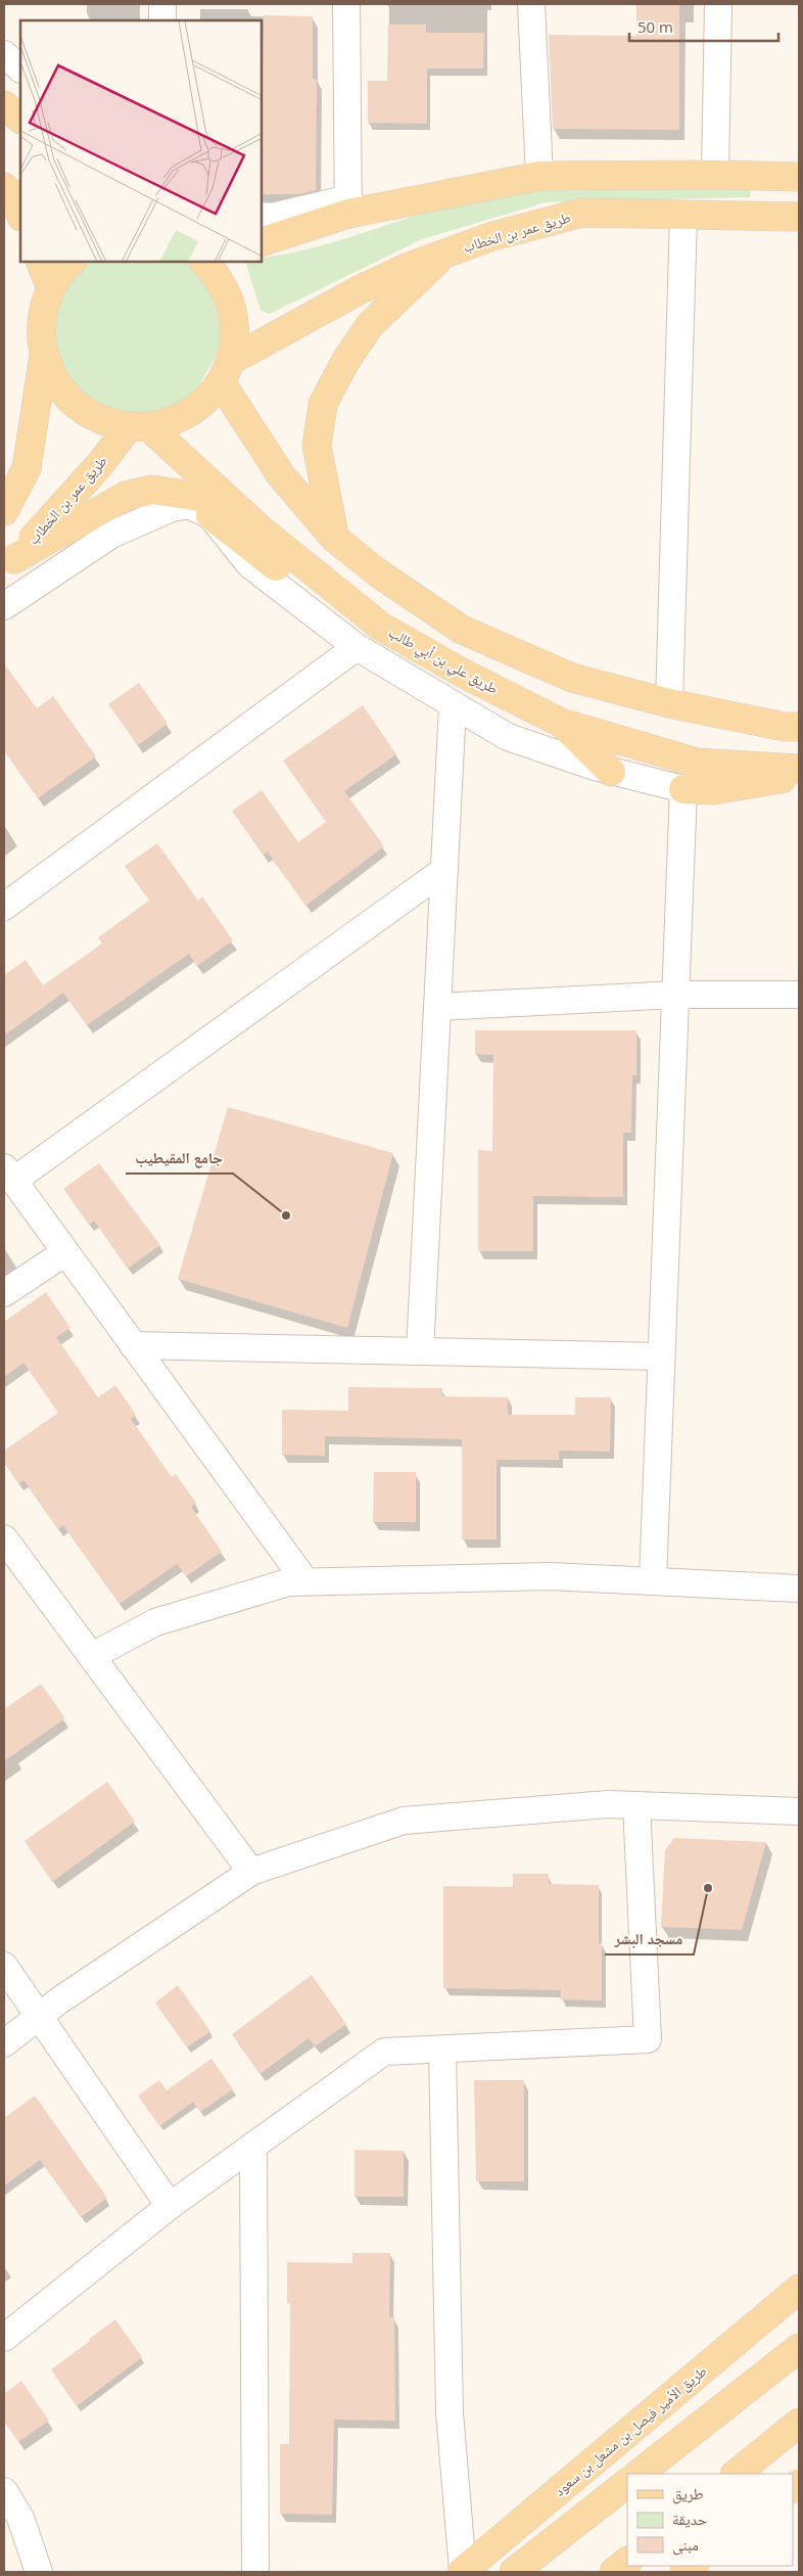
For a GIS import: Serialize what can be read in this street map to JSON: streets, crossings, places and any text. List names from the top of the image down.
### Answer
{
  "streets": {
    "main road": ["طريق عمر بن الخطاب", "طريق علي بن أبي طالب", "طريق الأمير فيصل بن مشعل بن سعود"]
  },
  "crossings": [
    ["طريق عمر بن الخطاب", "طريق علي بن أبي طالب"]
  ],
  "places": ["جامع المقيطيب", "مسجد البشر"],
  "legend": ["طريق", "حديقة", "مبنى"],
  "scale_bar": "50 m"
}
